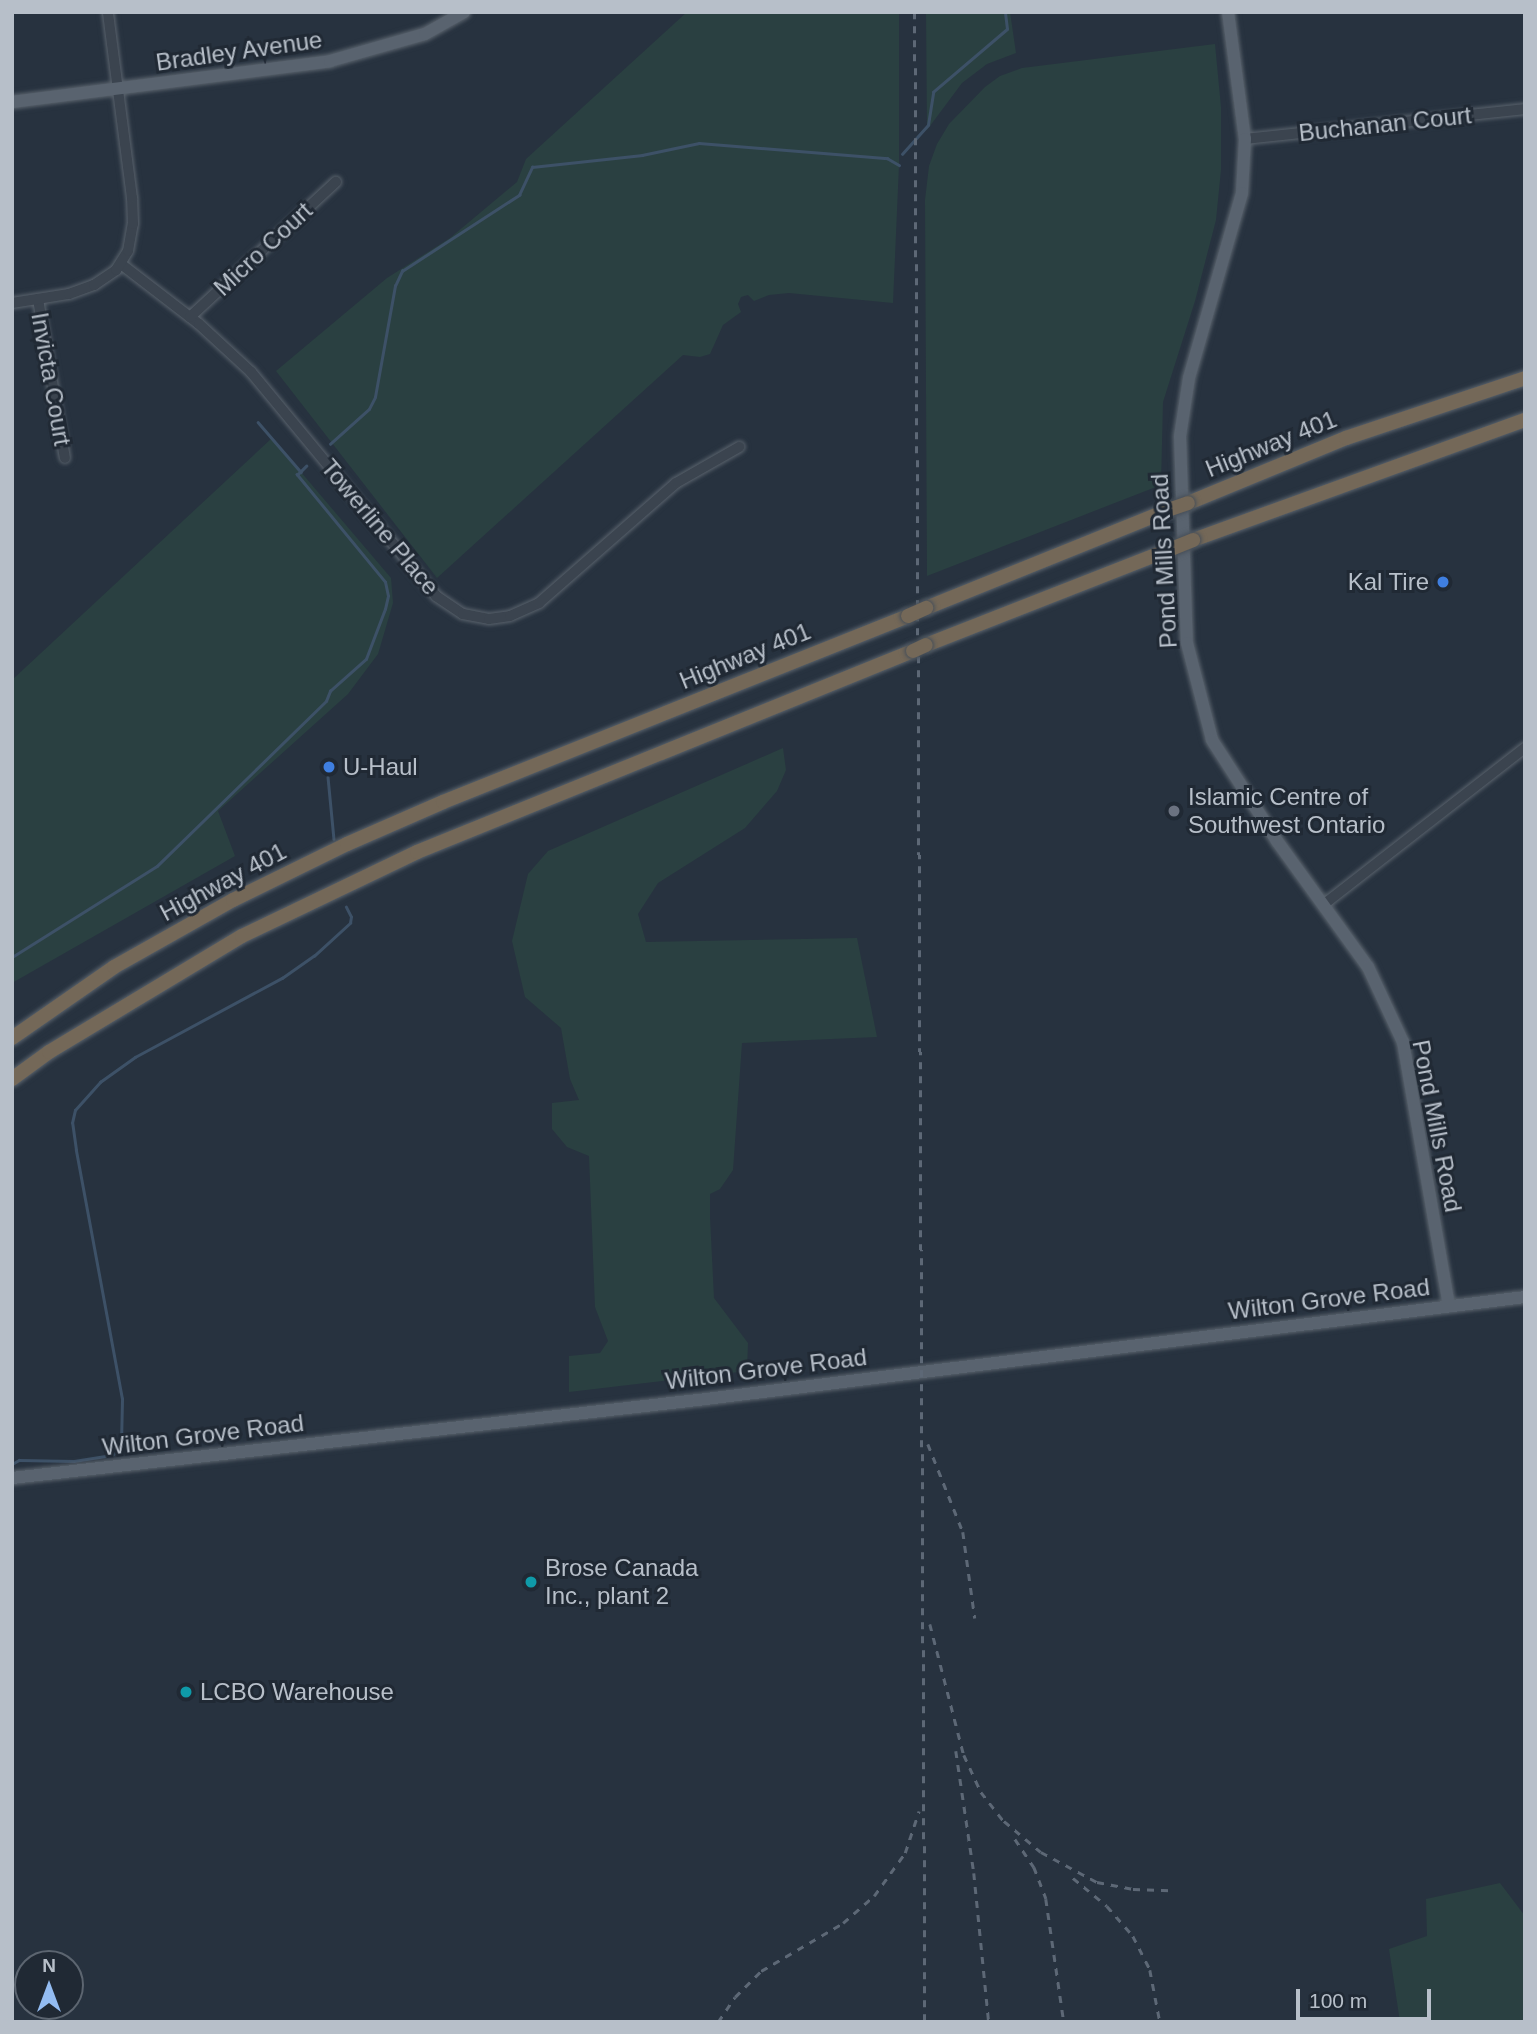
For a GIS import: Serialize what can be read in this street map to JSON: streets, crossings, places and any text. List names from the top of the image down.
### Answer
{
  "streets": {
    "highway": ["Highway 401"],
    "main road": ["Bradley Avenue", "Pond Mills Road", "Wilton Grove Road"],
    "street": [
      "Buchanan Court",
      "Micro Court",
      "Invicta Court",
      "Towerline Place"
    ]
  },
  "crossings": [
    ["Buchanan Court", "Pond Mills Road"],
    ["Micro Court", "Towerline Place"],
    ["Pond Mills Road", "Wilton Grove Road"]
  ],
  "places": [
    "Kal Tire",
    "U-Haul",
    "Islamic Centre of Southwest Ontario",
    "Brose Canada Inc., plant 2",
    "LCBO Warehouse"
  ],
  "scale_bar": "100 m",
  "north": "top"
}
